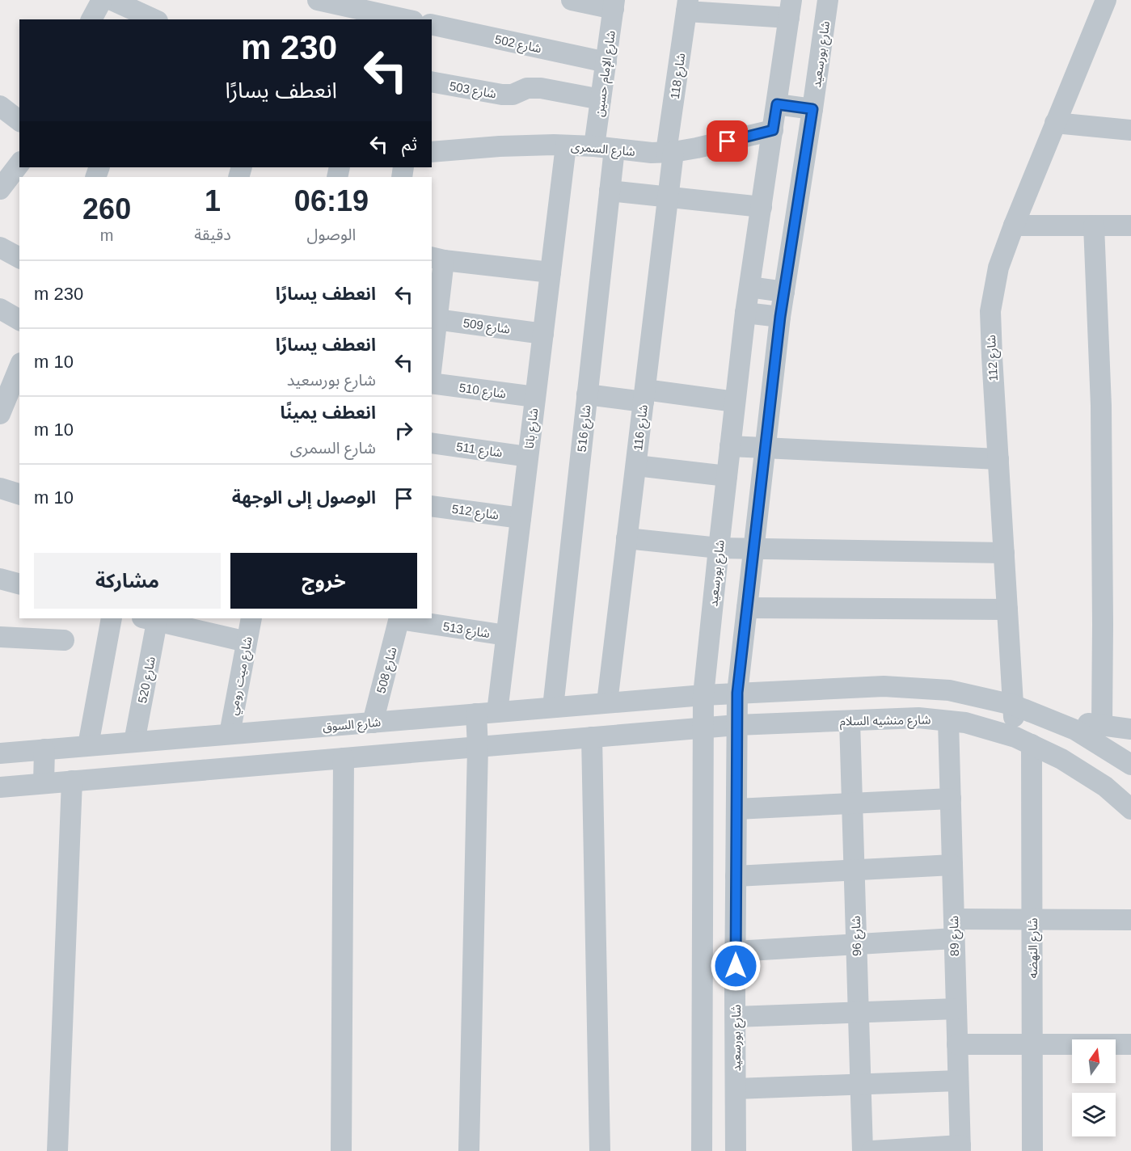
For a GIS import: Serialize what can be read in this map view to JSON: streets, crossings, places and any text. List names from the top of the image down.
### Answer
{
  "streets": {
    "street": [
      "شارع 502",
      "شارع بورسعيد",
      "شارع الإمام حسين",
      "شارع 118",
      "شارع 503",
      "شارع السمرى",
      "شارع 509",
      "شارع 112",
      "شارع 510",
      "شارع 116",
      "شارع باتا",
      "شارع 516",
      "شارع 511",
      "شارع 512",
      "شارع 513",
      "شارع 508",
      "شارع ميت رومي",
      "شارع 520",
      "شارع منشيه السلام",
      "شارع السوق",
      "شارع 96",
      "شارع 89",
      "شارع النهضه"
    ]
  },
  "crossings": [
    ["شارع 502", "شارع الإمام حسين"],
    ["شارع بورسعيد", "شارع السمرى"],
    ["شارع بورسعيد", "شارع منشيه السلام"],
    ["شارع بورسعيد", "شارع السوق"],
    ["شارع الإمام حسين", "شارع 503"],
    ["شارع الإمام حسين", "شارع السمرى"],
    ["شارع الإمام حسين", "شارع 516"],
    ["شارع 118", "شارع السمرى"],
    ["شارع 118", "شارع 116"],
    ["شارع السمرى", "شارع 116"],
    ["شارع السمرى", "شارع باتا"],
    ["شارع السمرى", "شارع 516"],
    ["شارع 509", "شارع باتا"],
    ["شارع 112", "شارع منشيه السلام"],
    ["شارع 112", "شارع النهضه"],
    ["شارع 510", "شارع باتا"],
    ["شارع 116", "شارع السوق"],
    ["شارع باتا", "شارع 511"],
    ["شارع باتا", "شارع 512"],
    ["شارع باتا", "شارع 513"],
    ["شارع باتا", "شارع السوق"],
    ["شارع 516", "شارع السوق"],
    ["شارع 513", "شارع 508"],
    ["شارع 508", "شارع السوق"],
    ["شارع ميت رومي", "شارع السوق"],
    ["شارع 520", "شارع السوق"],
    ["شارع منشيه السلام", "شارع 96"],
    ["شارع منشيه السلام", "شارع 89"],
    ["شارع منشيه السلام", "شارع النهضه"]
  ],
  "north": "top",
  "page": {
    "turn": ["230 m", "انعطف يسارًا"],
    "then": "ثم",
    "eta": [
      "06:19",
      "الوصول",
      "1",
      "دقيقة",
      "260",
      "m"
    ],
    "list": [
      {
        "name": "انعطف يسارًا",
        "value": "230 m"
      },
      {
        "name": "انعطف يسارًا",
        "note": "شارع بورسعيد",
        "value": "10 m"
      },
      {
        "name": "انعطف يمينًا",
        "note": "شارع السمرى",
        "value": "10 m"
      },
      {
        "name": "الوصول إلى الوجهة",
        "value": "10 m"
      }
    ],
    "buttons": ["خروج", "مشاركة"]
  }
}
